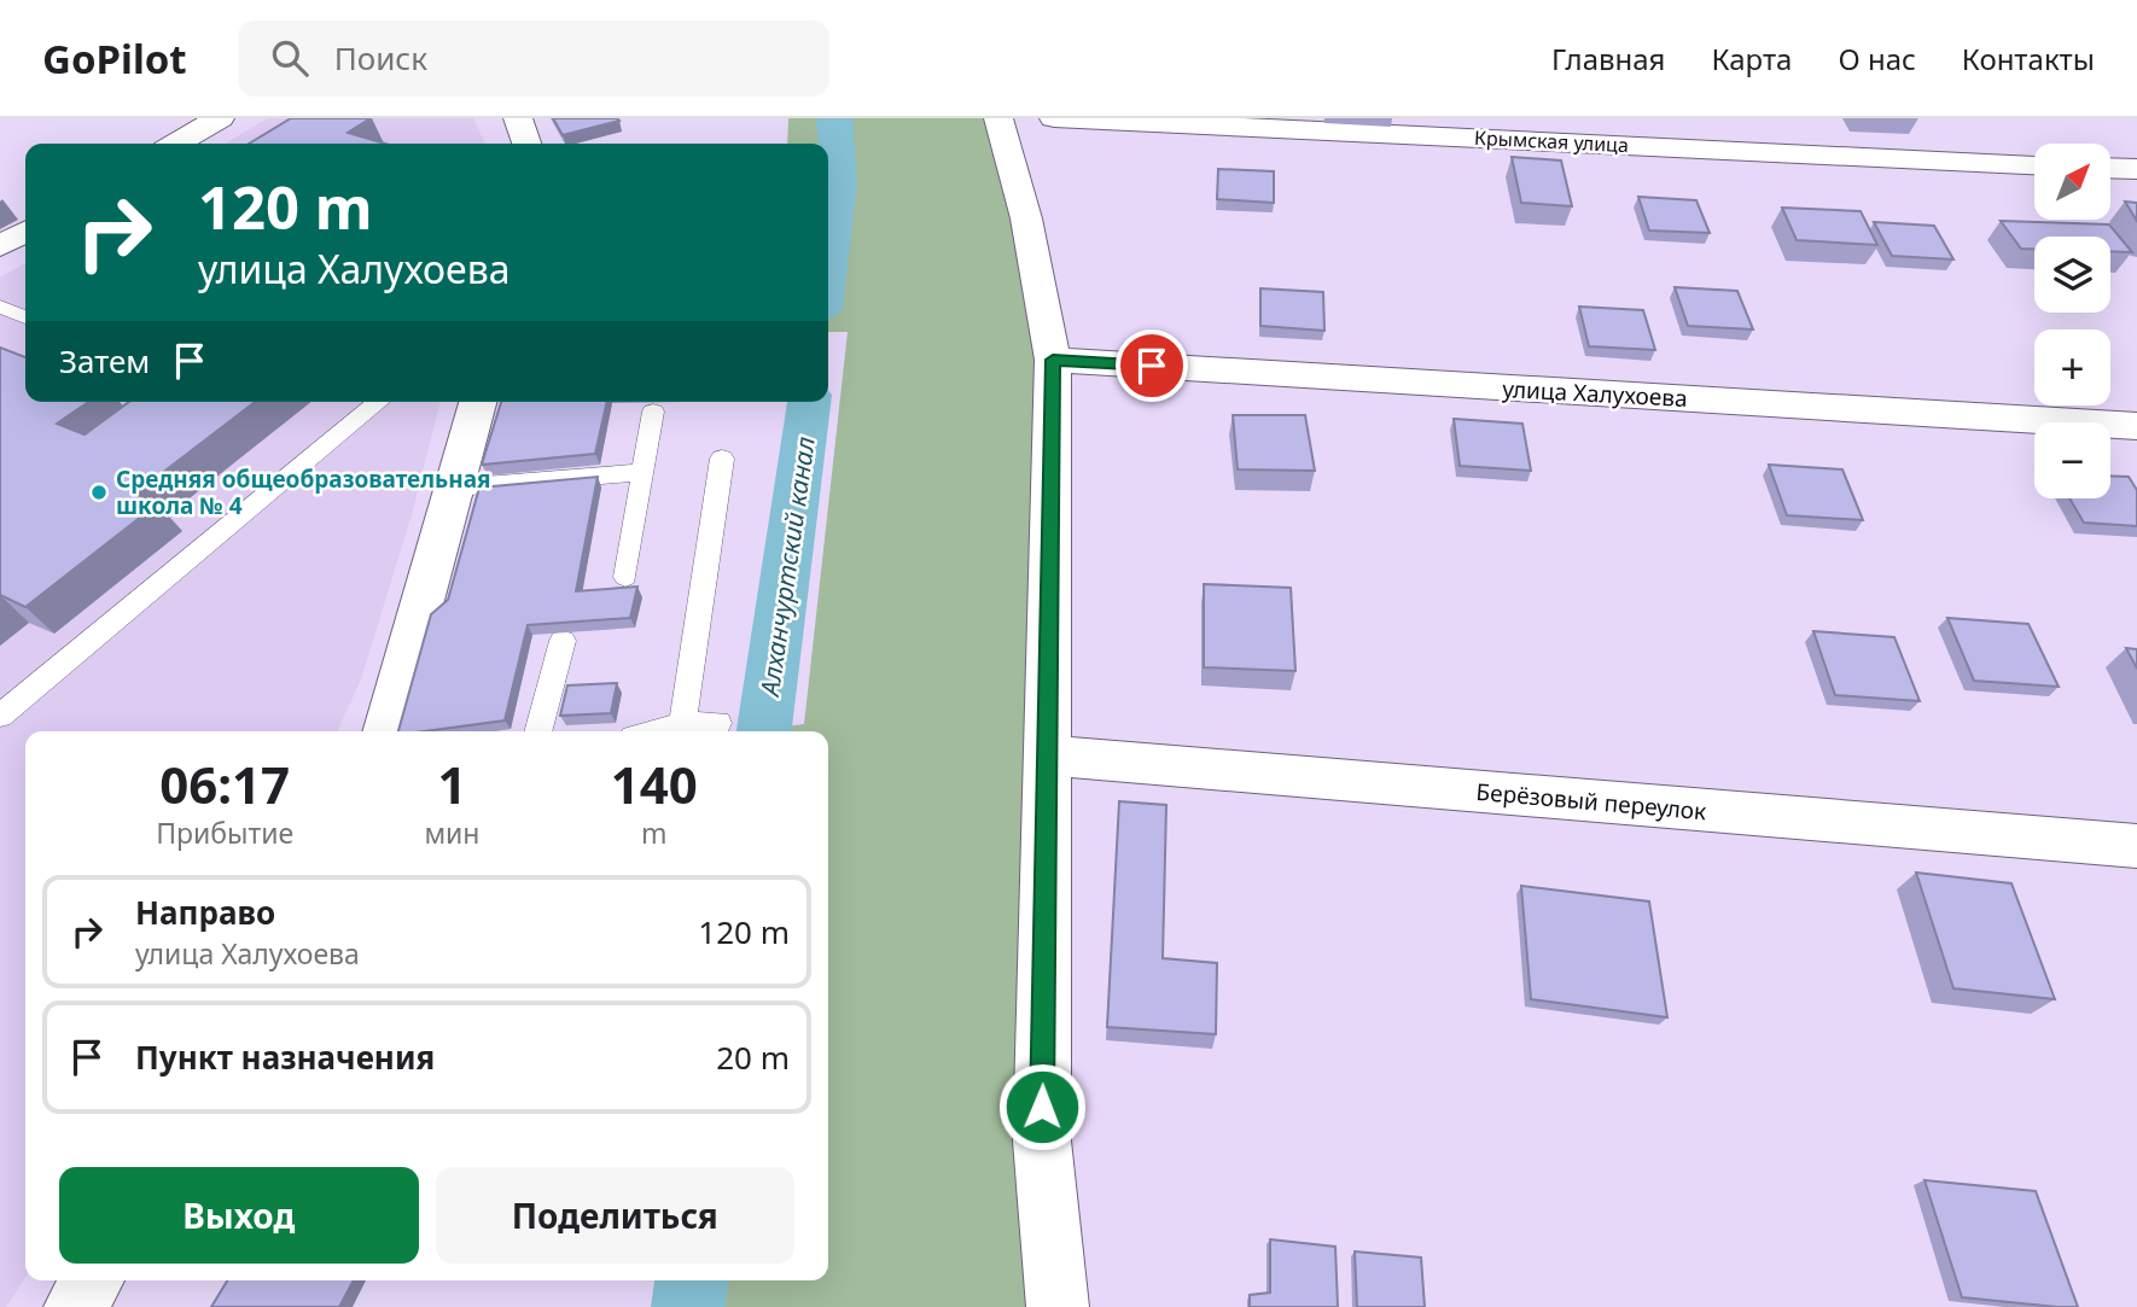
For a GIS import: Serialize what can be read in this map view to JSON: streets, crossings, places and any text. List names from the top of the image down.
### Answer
{
  "streets": {
    "street": ["Крымская улица", "улица Халухоева", "Берёзовый переулок"]
  },
  "water": ["Алханчуртский канал"],
  "places": ["Средняя общеобразовательная школа № 4"],
  "north": "top right",
  "page": {
    "header": "GoPilot",
    "search": "Поиск",
    "nav": [
      "Главная",
      "Карта",
      "О нас",
      "Контакты"
    ],
    "map_buttons": ["+", "−"],
    "turn": ["120 m", "улица Халухоева"],
    "then": "Затем",
    "eta": [
      "06:17",
      "Прибытие",
      "1",
      "мин",
      "140",
      "m"
    ],
    "list": [
      {
        "name": "Направо",
        "note": "улица Халухоева",
        "value": "120 m"
      },
      {
        "name": "Пункт назначения",
        "value": "20 m"
      }
    ],
    "buttons": ["Выход", "Поделиться"]
  }
}
